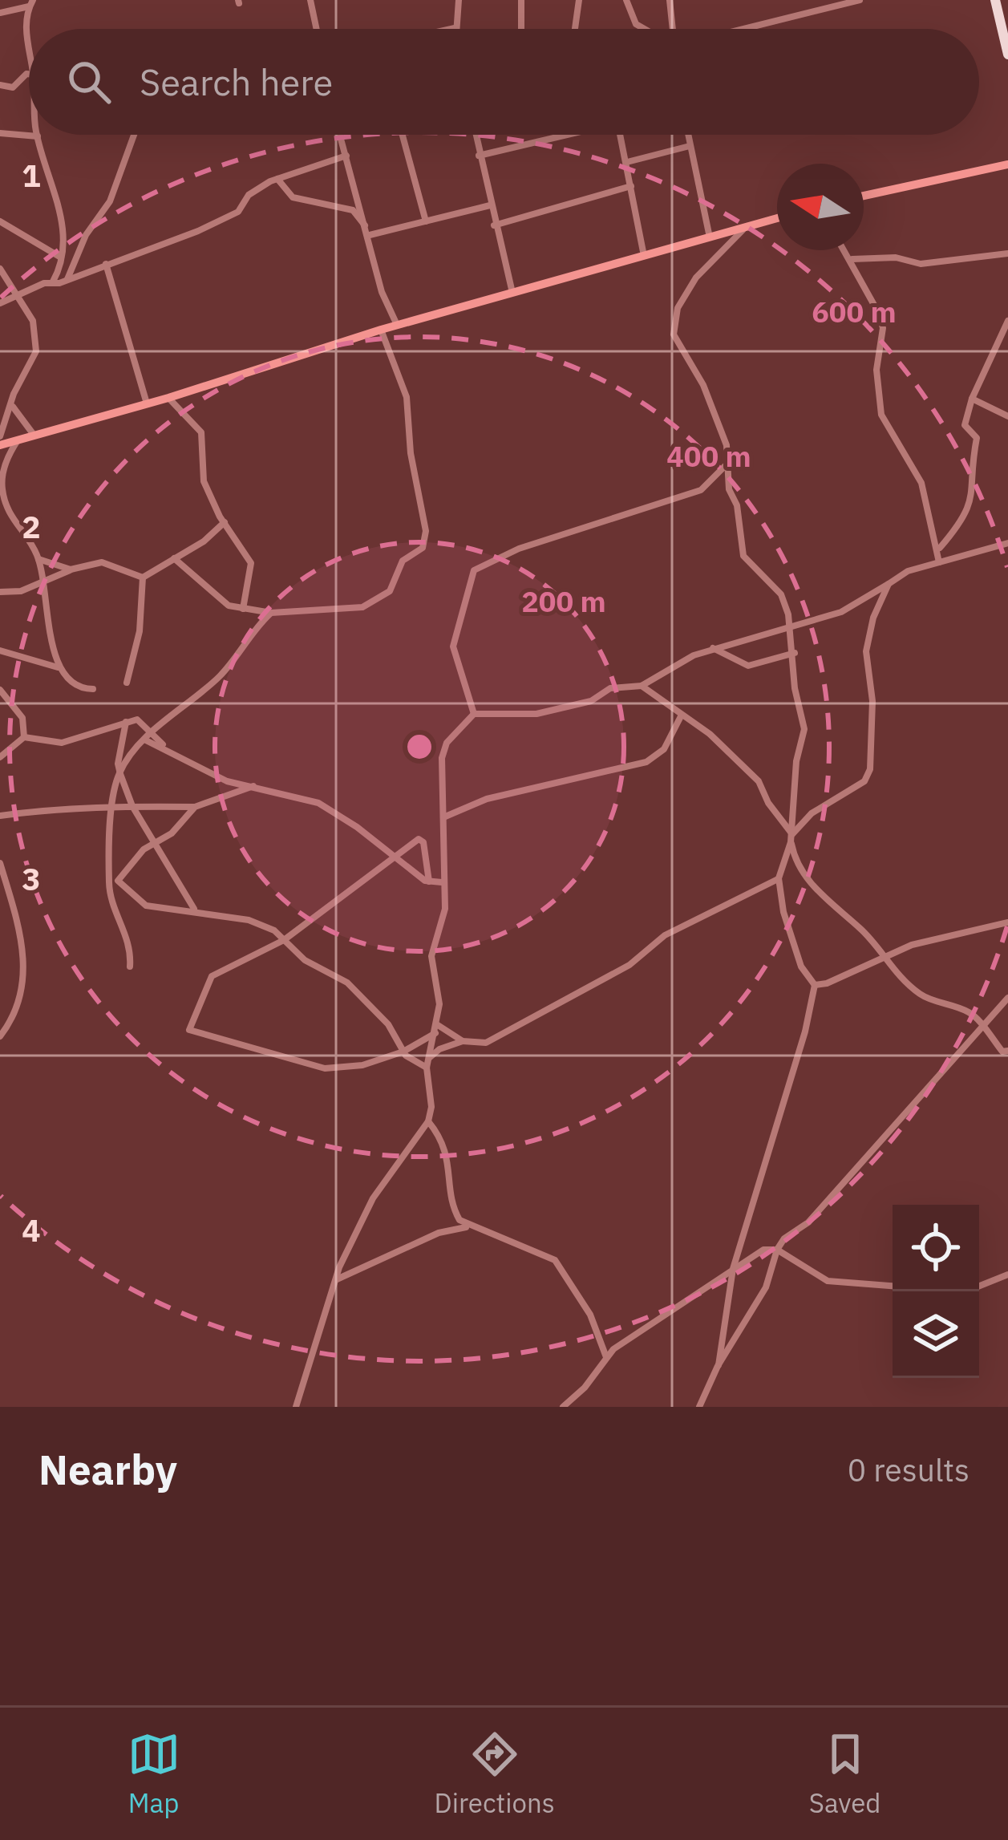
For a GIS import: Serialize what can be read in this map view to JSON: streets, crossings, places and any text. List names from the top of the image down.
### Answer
{
  "north": "left",
  "page": {
    "search": "Search here",
    "heading": ["Nearby", "0 results"],
    "nav": ["Map", "Directions", "Saved"]
  },
  "grid": {
    "rows": [
      "1",
      "2",
      "3",
      "4"
    ]
  },
  "rings": ["600 m", "400 m", "200 m"]
}
